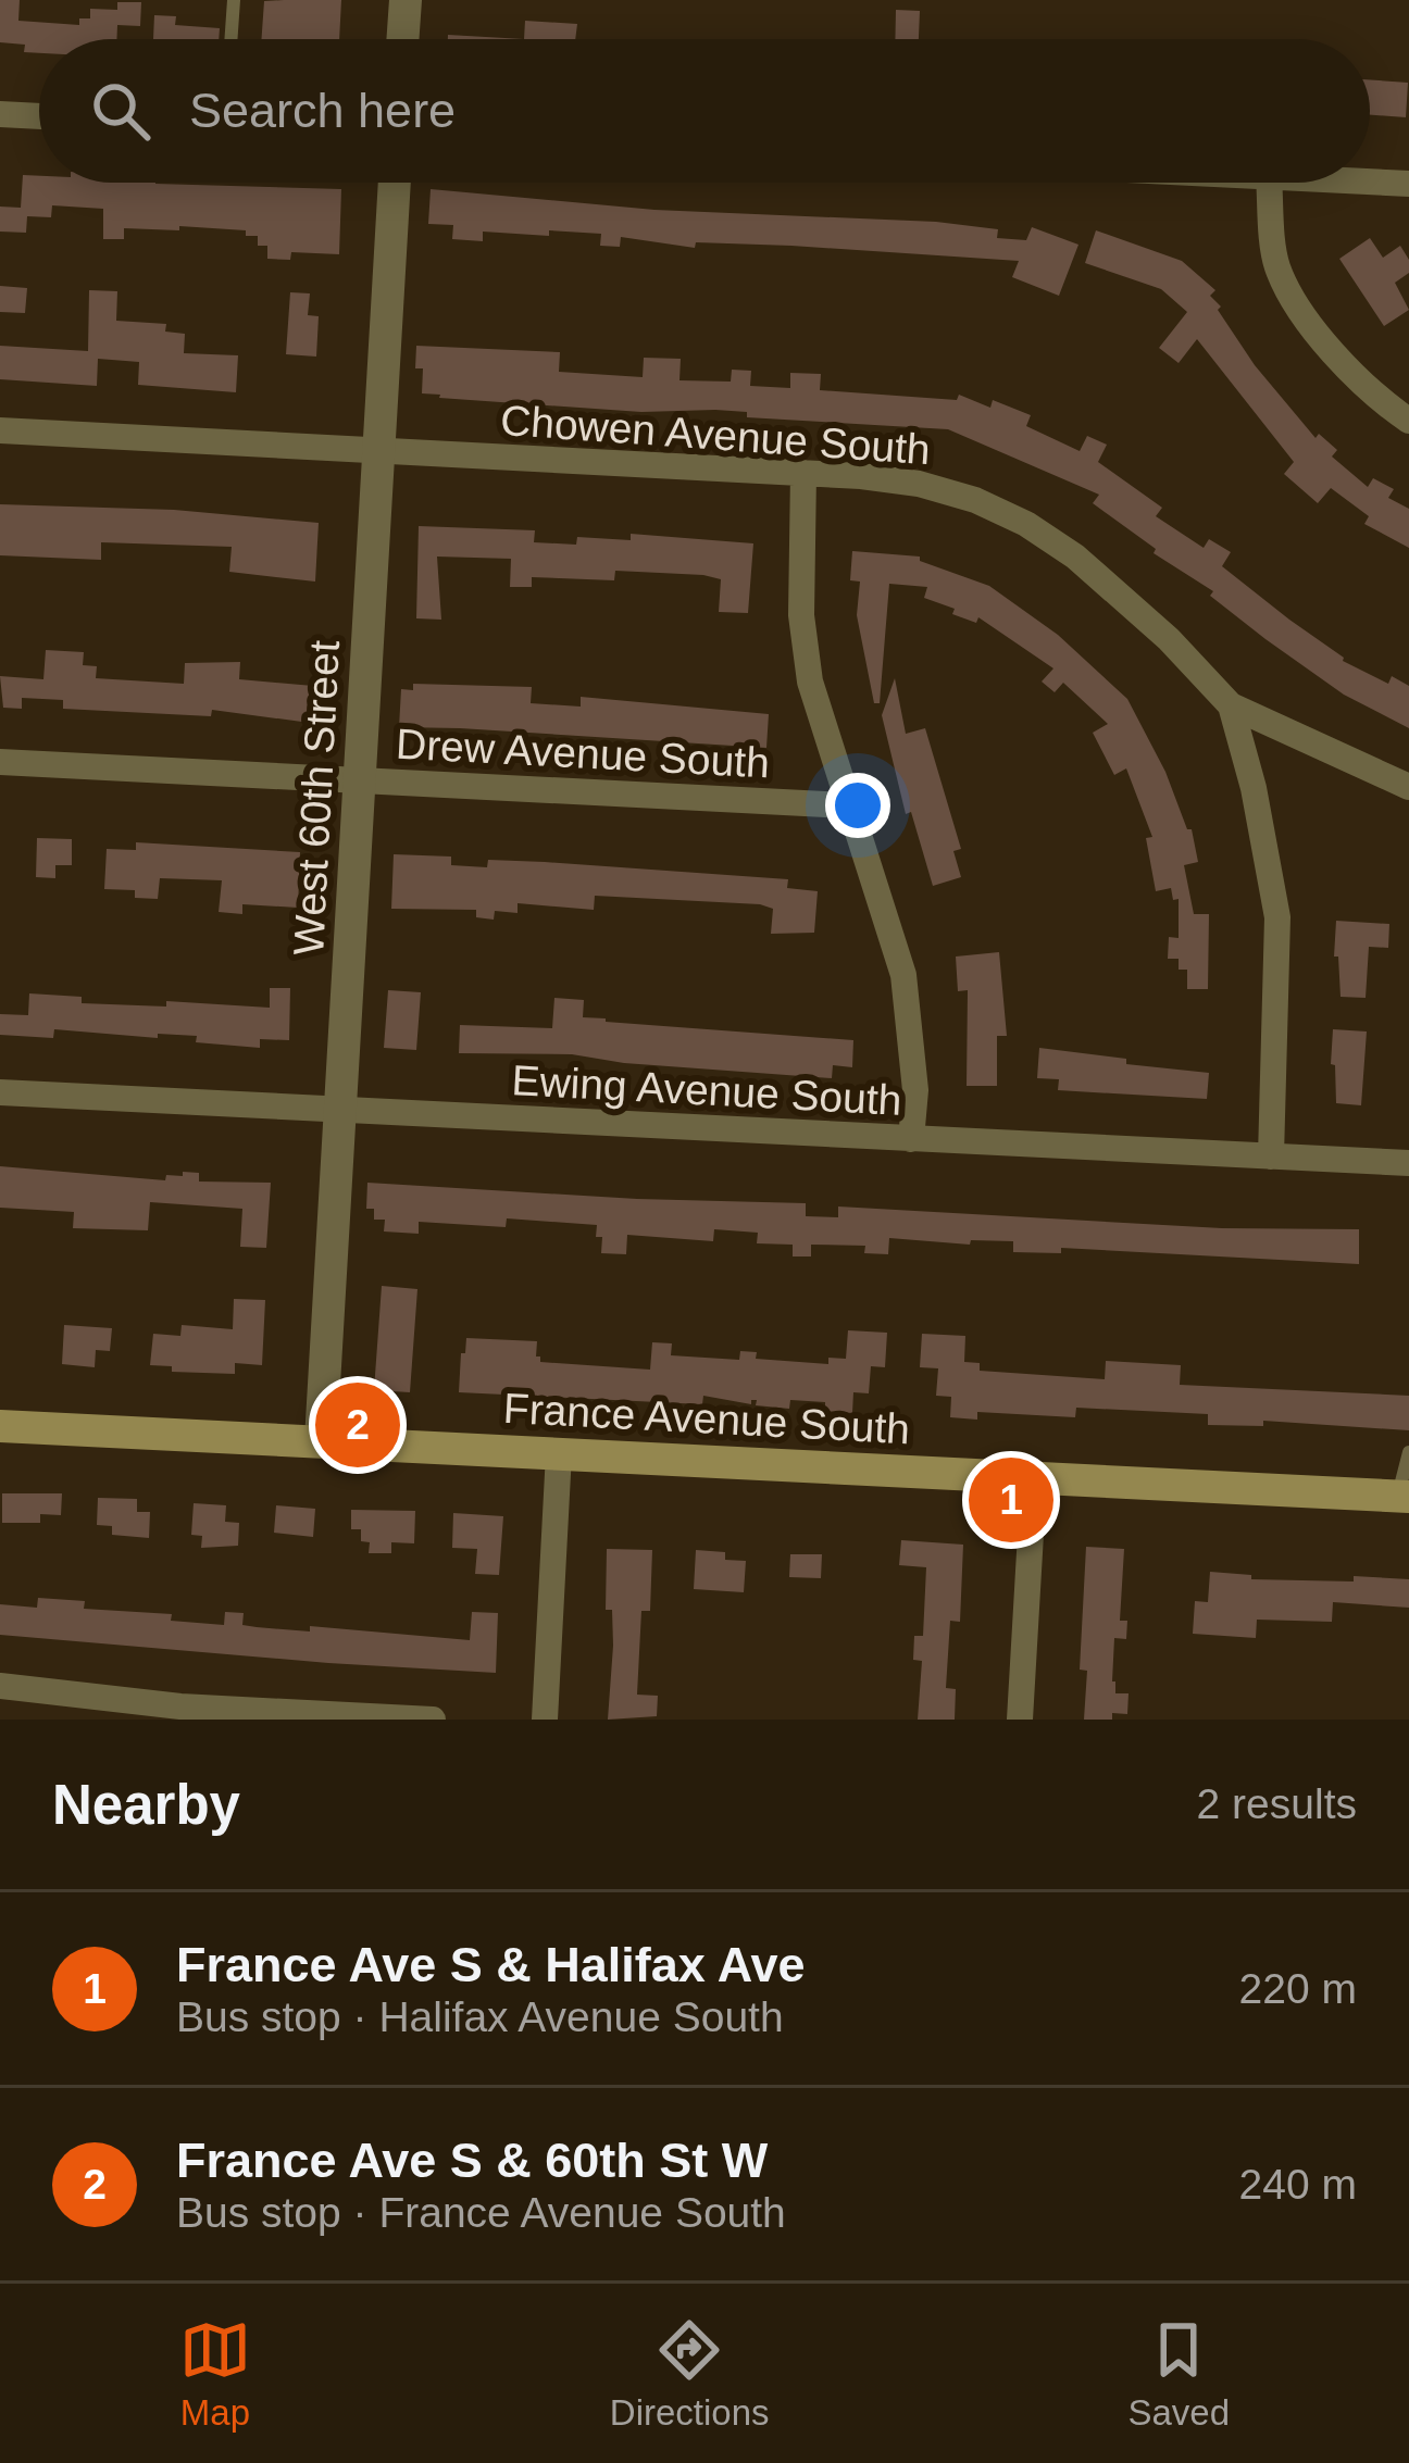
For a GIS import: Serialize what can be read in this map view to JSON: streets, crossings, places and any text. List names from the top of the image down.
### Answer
{
  "streets": {
    "main road": ["France Avenue South"],
    "street": [
      "Chowen Avenue South",
      "Drew Avenue South",
      "West 60th Street",
      "Ewing Avenue South"
    ]
  },
  "crossings": [
    ["Chowen Avenue South", "West 60th Street"],
    ["Drew Avenue South", "West 60th Street"],
    ["West 60th Street", "Ewing Avenue South"],
    ["West 60th Street", "France Avenue South"]
  ],
  "page": {
    "search": "Search here",
    "pins": ["2", "1"],
    "heading": ["Nearby", "2 results"],
    "list": [
      {
        "mark": "1",
        "name": "France Ave S & Halifax Ave",
        "note": "Bus stop · Halifax Avenue South",
        "value": "220 m"
      },
      {
        "mark": "2",
        "name": "France Ave S & 60th St W",
        "note": "Bus stop · France Avenue South",
        "value": "240 m"
      }
    ],
    "nav": ["Map", "Directions", "Saved"]
  }
}
